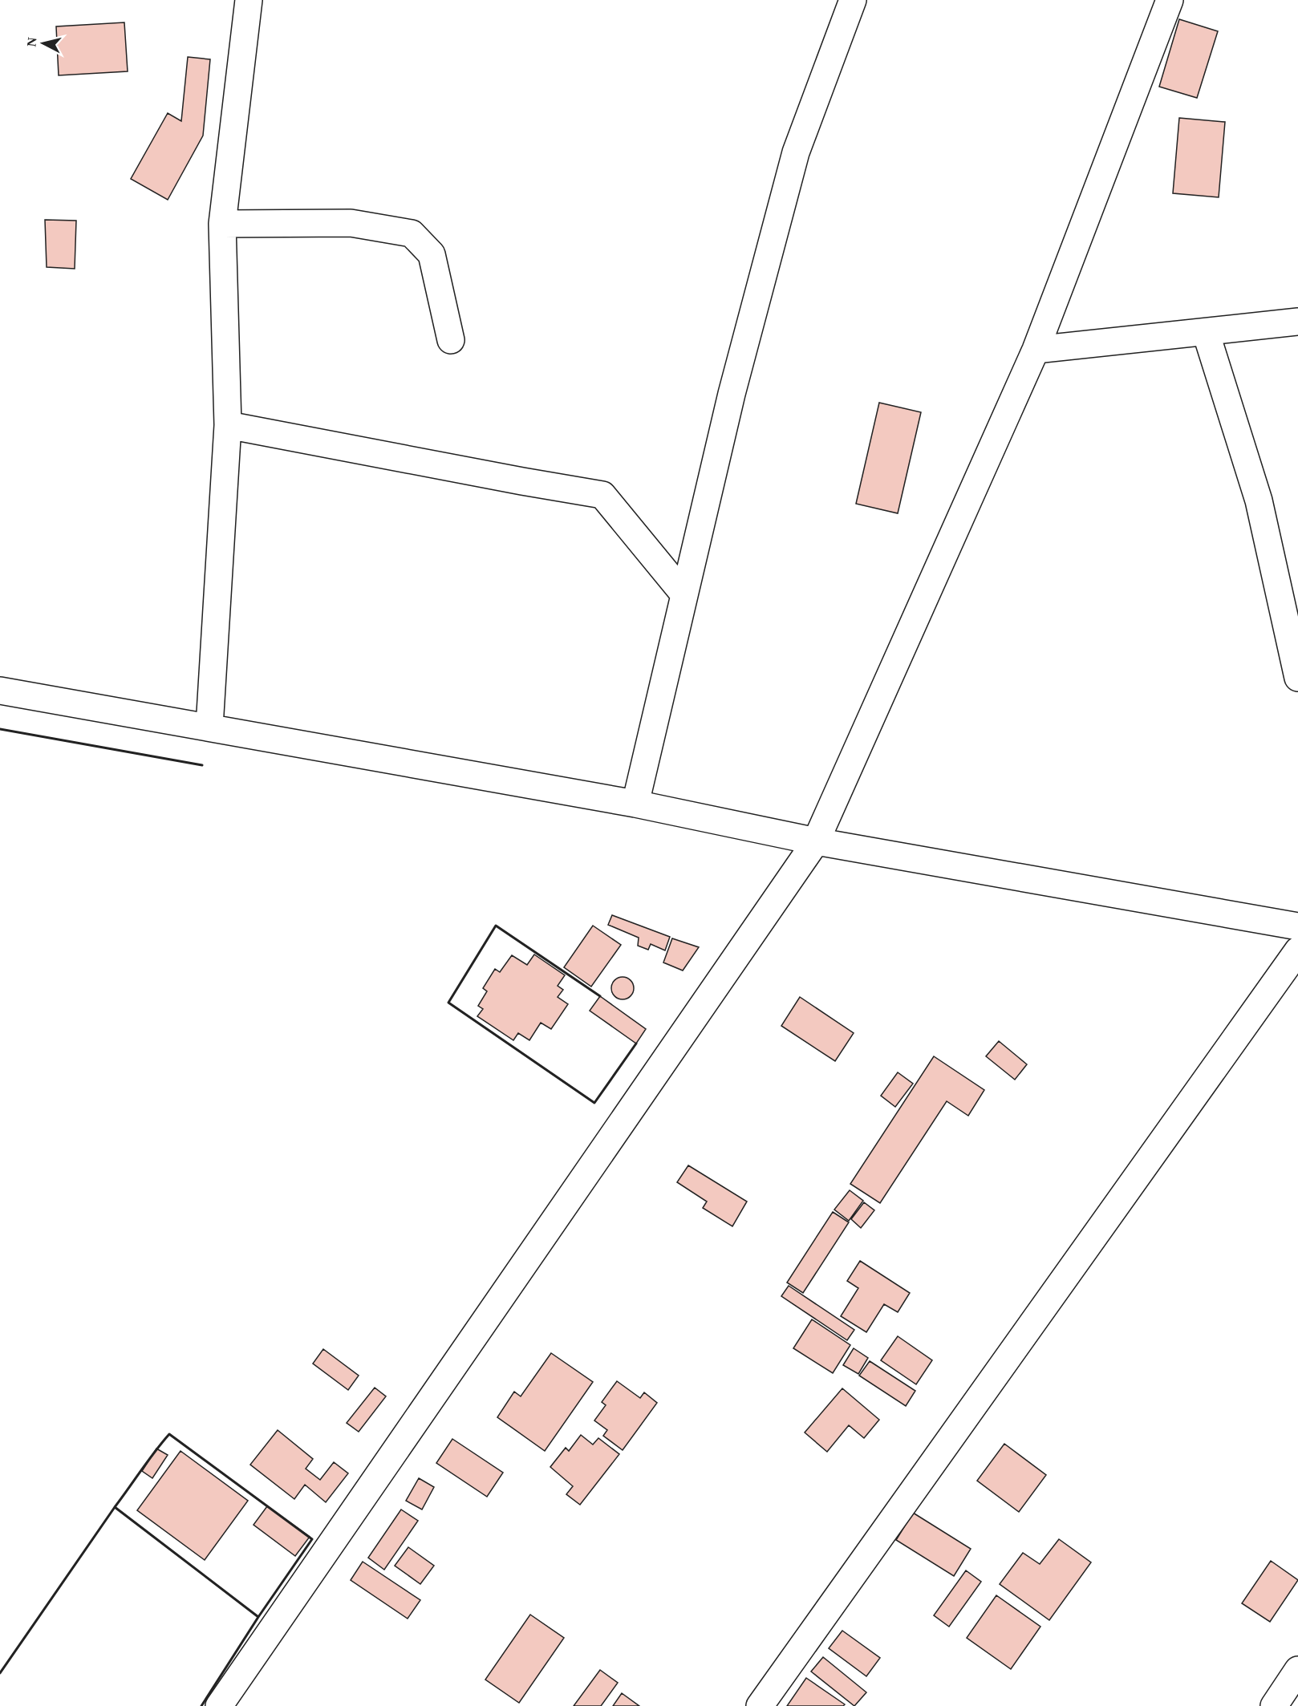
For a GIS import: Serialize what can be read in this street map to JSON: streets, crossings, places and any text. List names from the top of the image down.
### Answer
{
  "north": "left"
}
